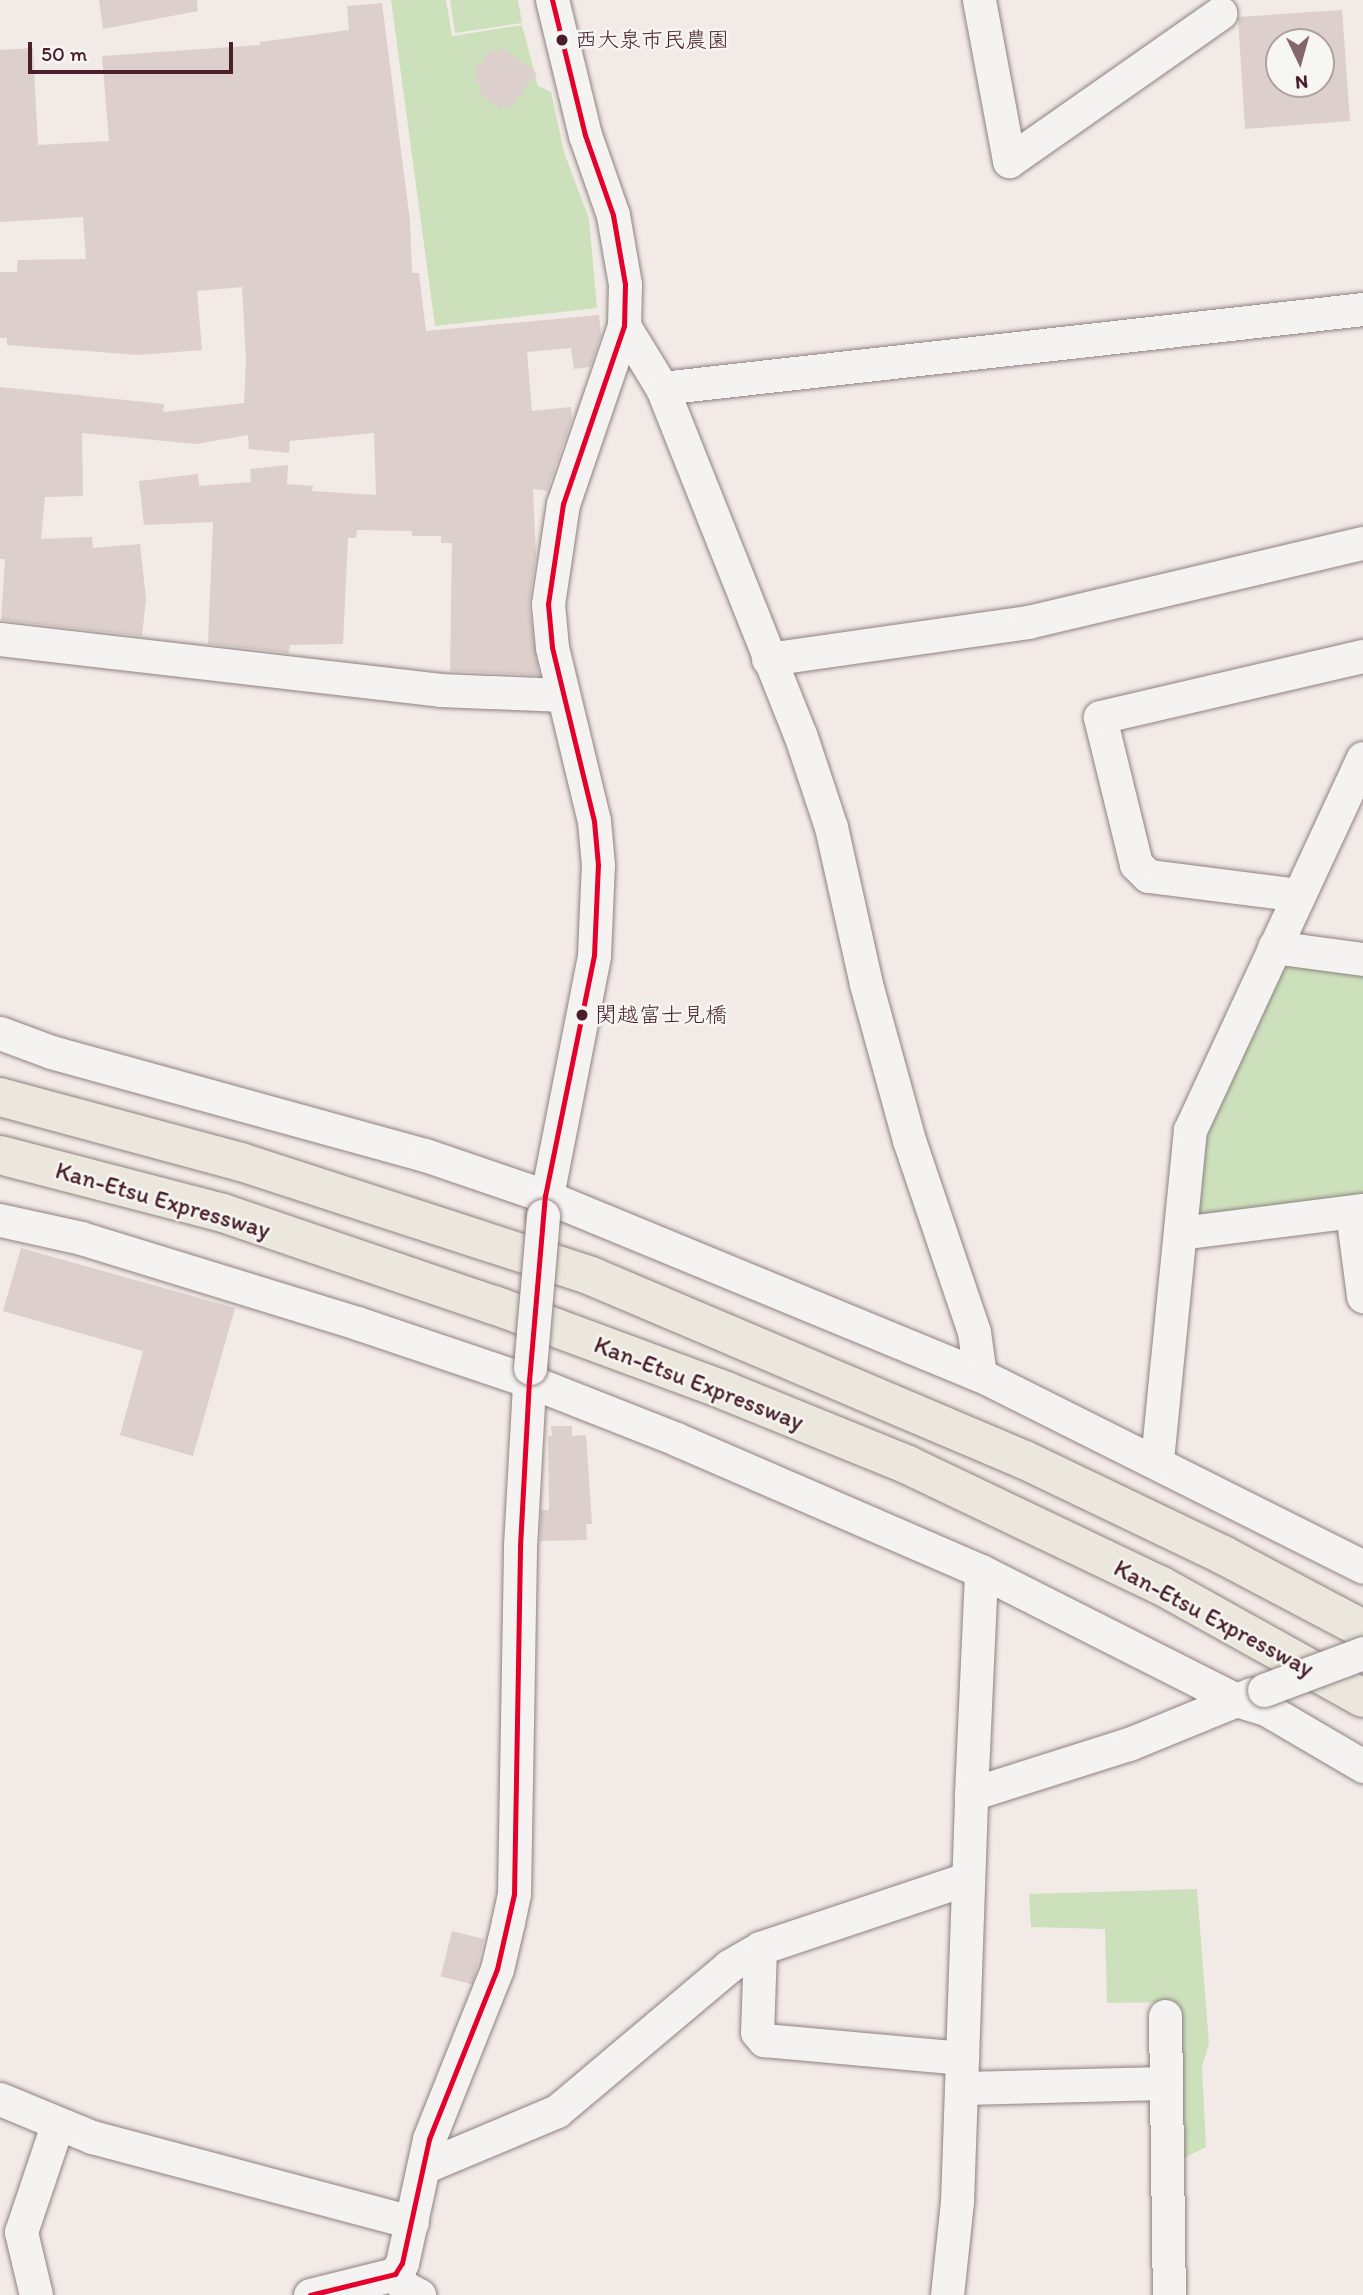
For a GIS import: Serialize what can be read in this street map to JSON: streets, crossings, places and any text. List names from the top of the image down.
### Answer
{
  "streets": {
    "highway": ["Kan-Etsu Expressway"]
  },
  "places": ["西大泉市民農園", "関越富士見橋"],
  "scale_bar": "50 m",
  "north": "bottom"
}
